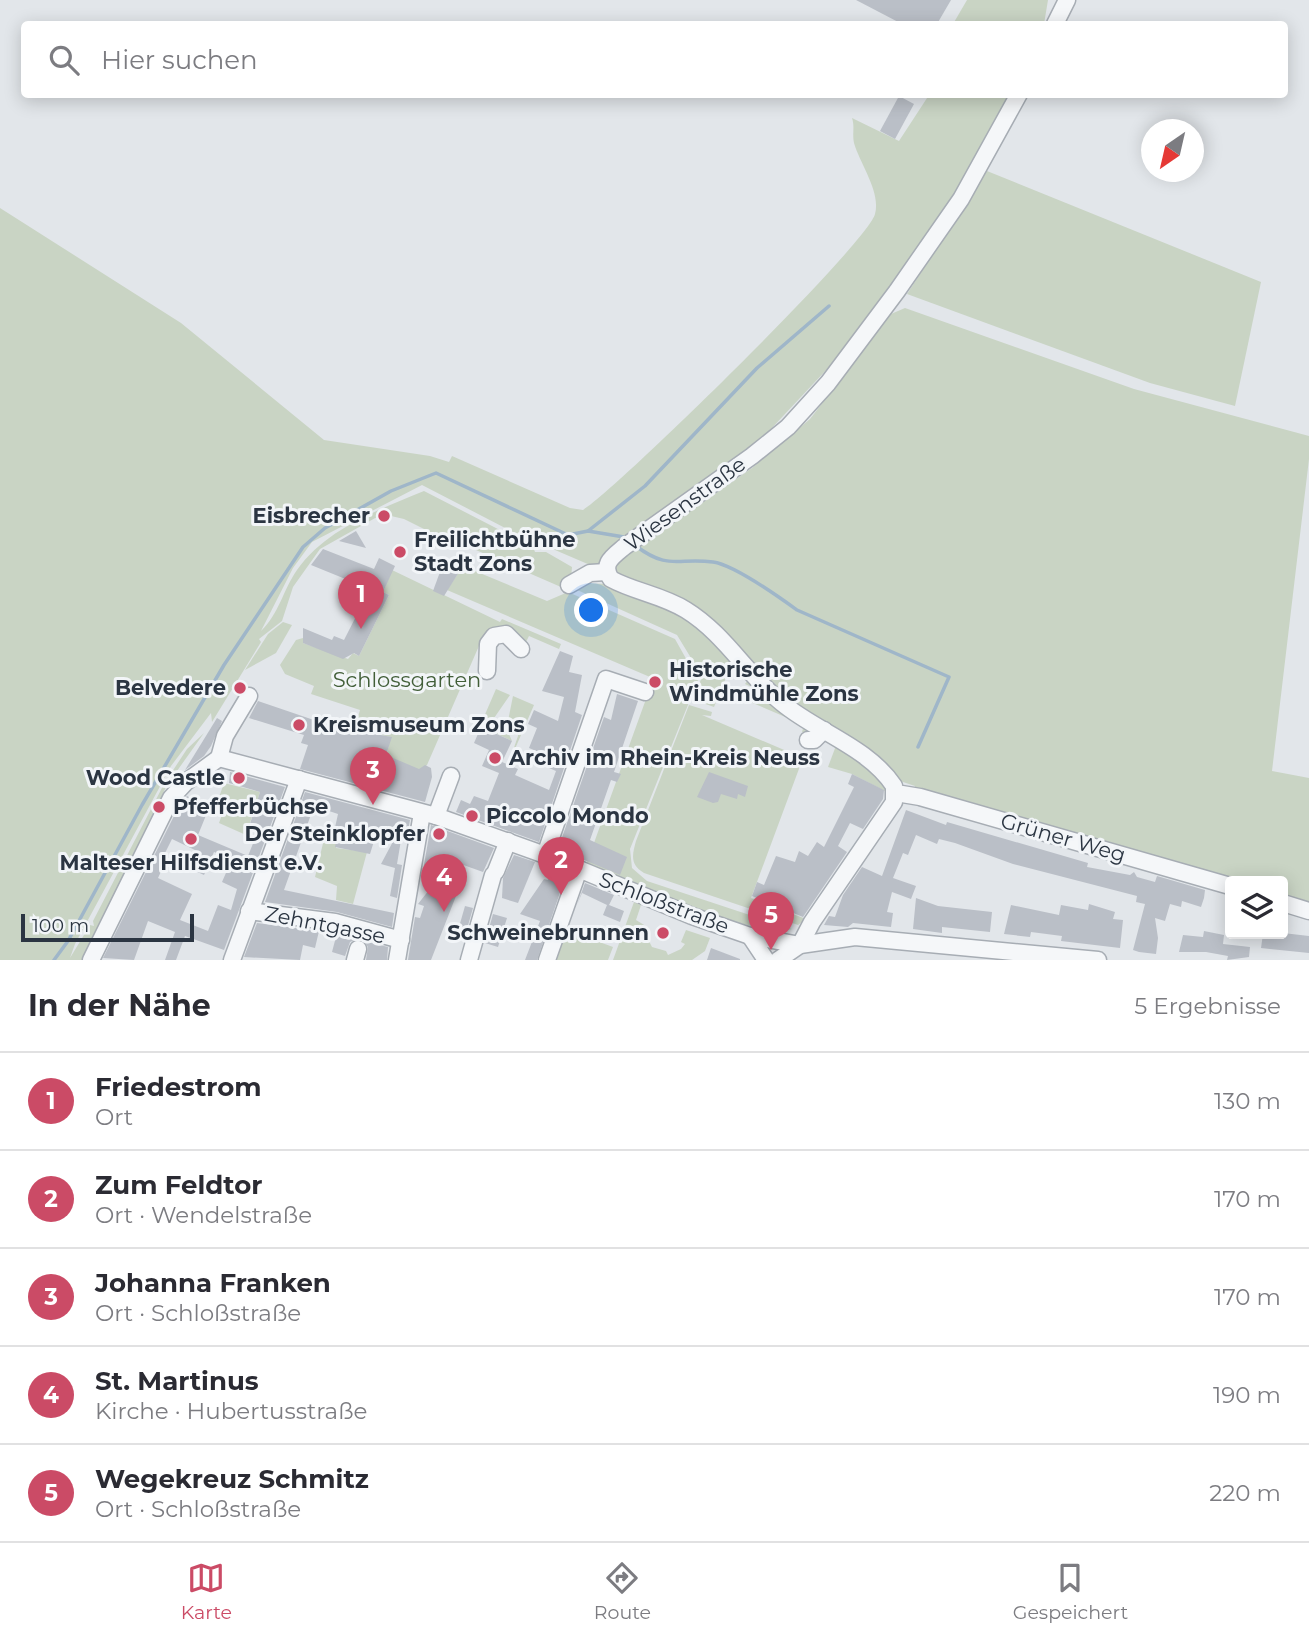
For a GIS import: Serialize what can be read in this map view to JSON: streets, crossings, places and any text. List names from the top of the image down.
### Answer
{
  "streets": {
    "street": [
      "Wiesenstraße",
      "Grüner Weg",
      "Schloßstraße",
      "Zehntgasse"
    ]
  },
  "crossings": [
    ["Wiesenstraße", "Grüner Weg"]
  ],
  "parks": ["Schlossgarten"],
  "places": [
    "Eisbrecher",
    "Freilichtbühne Stadt Zons",
    "Historische Windmühle Zons",
    "Belvedere",
    "Kreismuseum Zons",
    "Archiv im Rhein-Kreis Neuss",
    "Wood Castle",
    "Pfefferbüchse",
    "Piccolo Mondo",
    "Der Steinklopfer",
    "Malteser Hilfsdienst e.V.",
    "Schweinebrunnen"
  ],
  "scale_bar": "100 m",
  "north": "bottom left",
  "page": {
    "search": "Hier suchen",
    "pins": [
      "1",
      "3",
      "2",
      "4",
      "5"
    ],
    "scale": "100 m",
    "heading": ["In der Nähe", "5 Ergebnisse"],
    "list": [
      {
        "mark": "1",
        "name": "Friedestrom",
        "note": "Ort",
        "value": "130 m"
      },
      {
        "mark": "2",
        "name": "Zum Feldtor",
        "note": "Ort · Wendelstraße",
        "value": "170 m"
      },
      {
        "mark": "3",
        "name": "Johanna Franken",
        "note": "Ort · Schloßstraße",
        "value": "170 m"
      },
      {
        "mark": "4",
        "name": "St. Martinus",
        "note": "Kirche · Hubertusstraße",
        "value": "190 m"
      },
      {
        "mark": "5",
        "name": "Wegekreuz Schmitz",
        "note": "Ort · Schloßstraße",
        "value": "220 m"
      }
    ],
    "nav": ["Karte", "Route", "Gespeichert"]
  }
}
